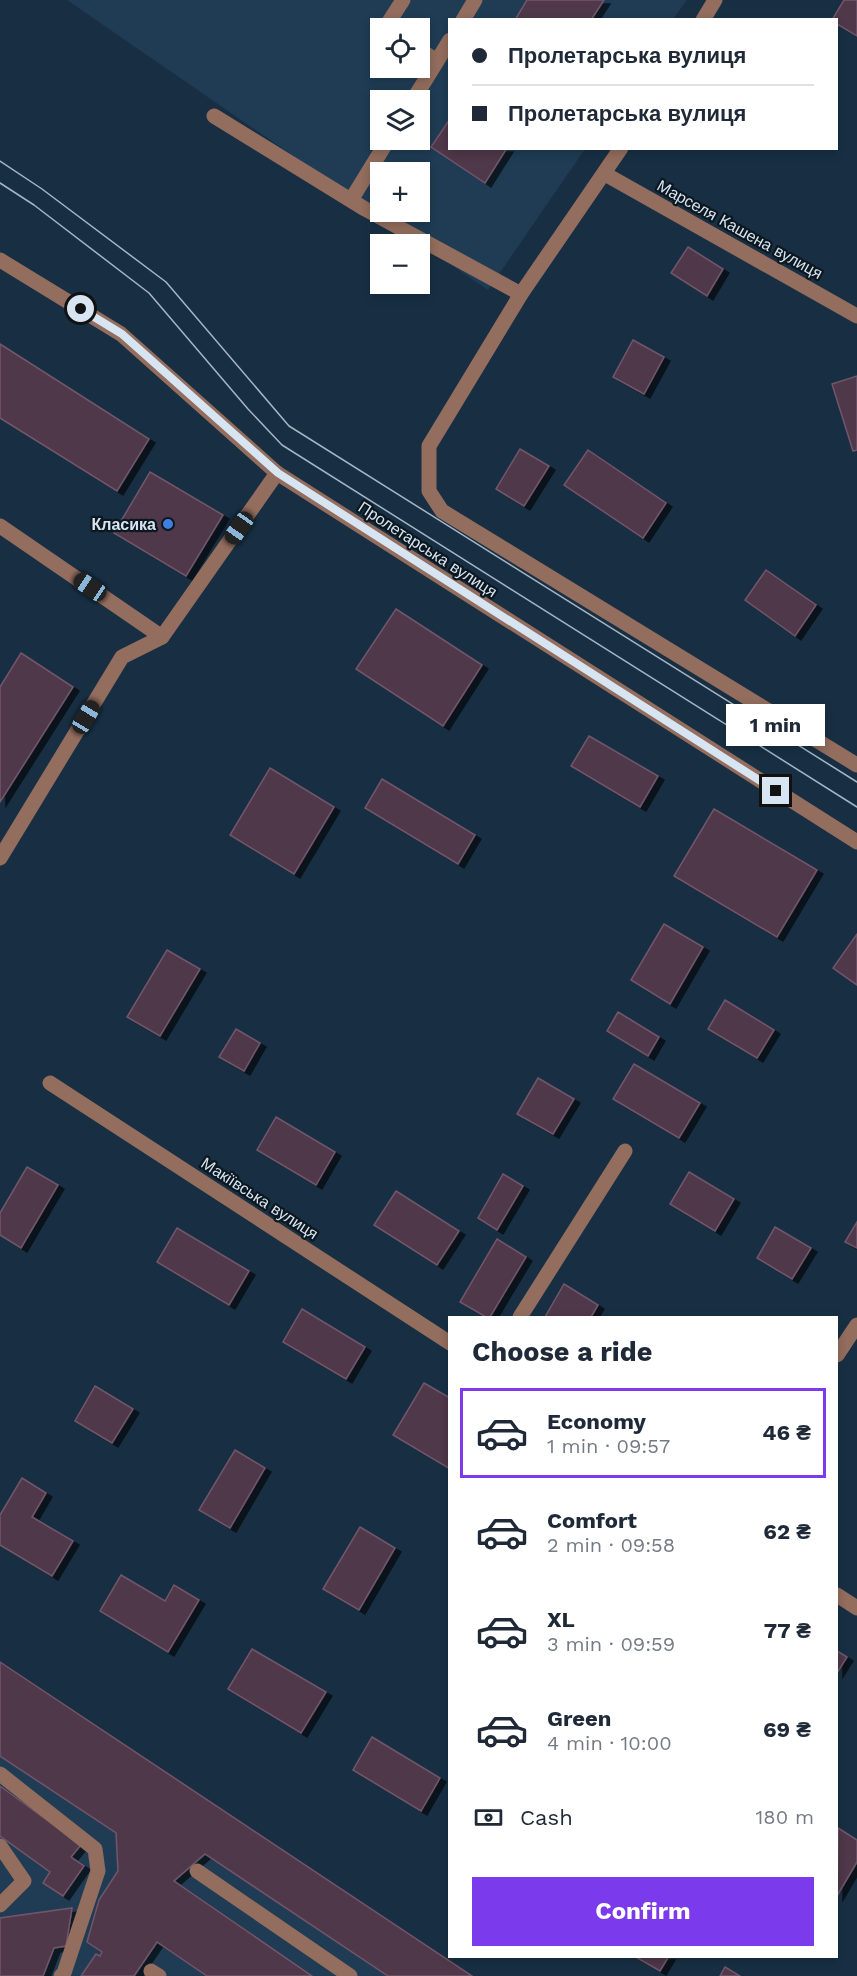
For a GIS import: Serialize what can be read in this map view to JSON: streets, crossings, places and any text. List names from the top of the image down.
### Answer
{
  "streets": {
    "street": ["Марселя Кашена вулиця", "Пролетарська вулиця", "Макіївська вулиця"]
  },
  "places": ["Класика"],
  "page": {
    "map_buttons": ["+", "−"],
    "banner": ["Пролетарська вулиця", "Пролетарська вулиця"],
    "bubble": "1 min",
    "heading": "Choose a ride",
    "list": [
      {
        "name": "Economy",
        "note": "1 min · 09:57",
        "value": "46 ₴"
      },
      {
        "name": "Comfort",
        "note": "2 min · 09:58",
        "value": "62 ₴"
      },
      {
        "name": "XL",
        "note": "3 min · 09:59",
        "value": "77 ₴"
      },
      {
        "name": "Green",
        "note": "4 min · 10:00",
        "value": "69 ₴"
      }
    ],
    "pay": ["Cash", "180 m"],
    "buttons": "Confirm"
  }
}
